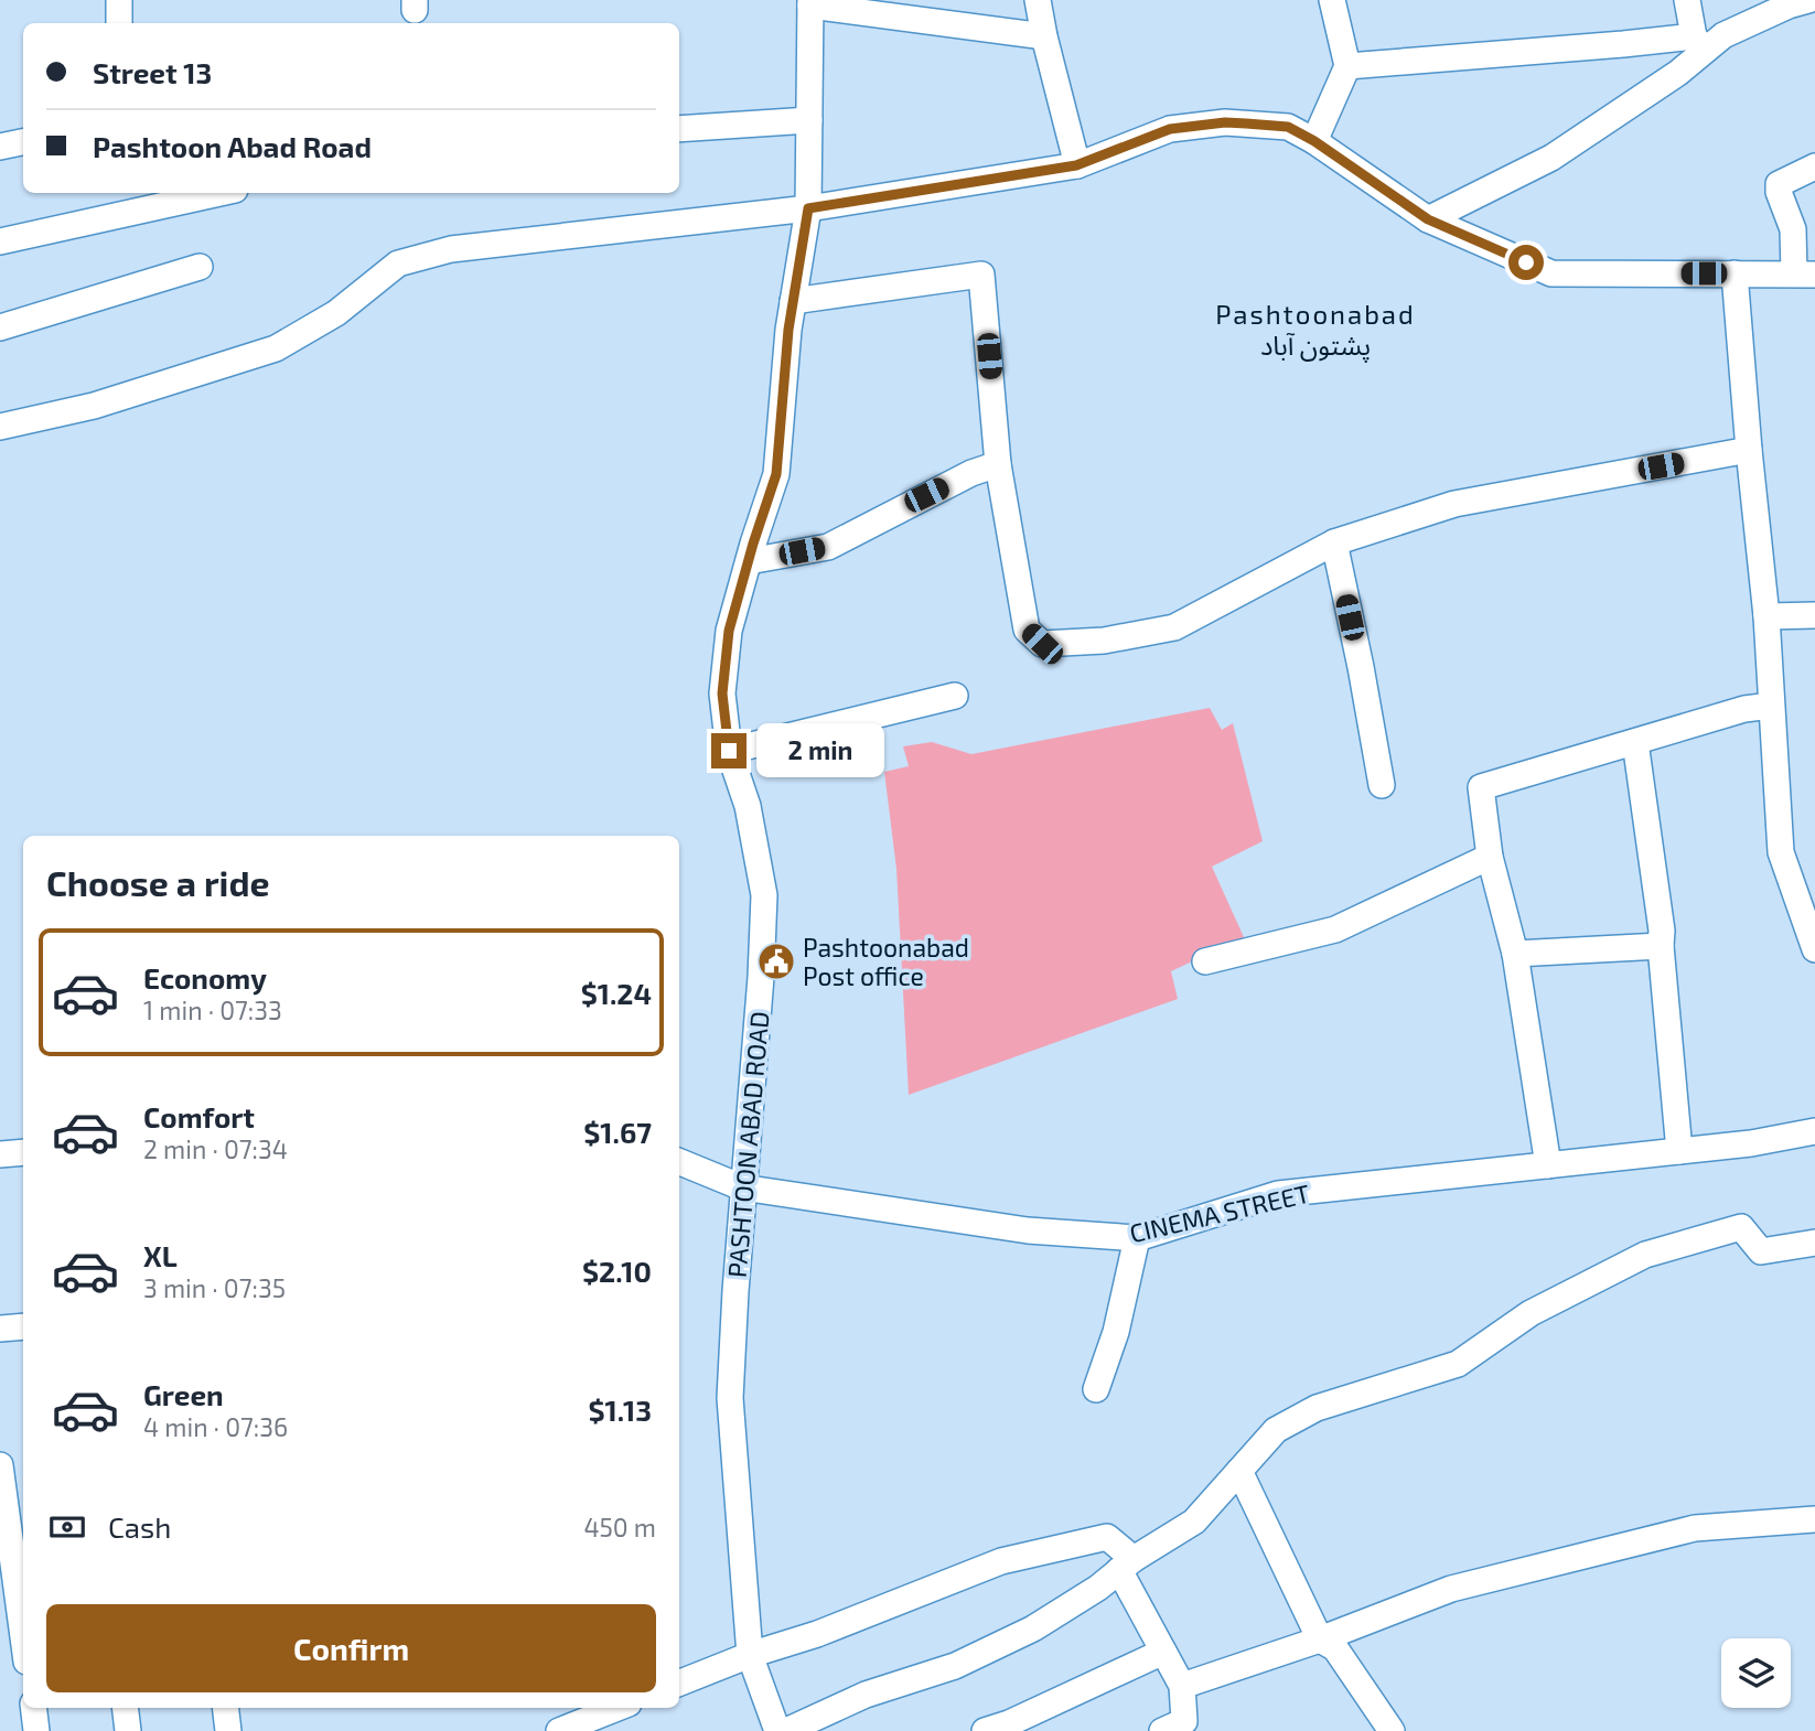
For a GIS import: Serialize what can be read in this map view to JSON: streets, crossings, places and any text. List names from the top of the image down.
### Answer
{
  "streets": {
    "street": ["PASHTOON ABAD ROAD", "CINEMA STREET"]
  },
  "crossings": [
    ["PASHTOON ABAD ROAD", "CINEMA STREET"]
  ],
  "districts": ["Pashtoonabad پشتون آباد"],
  "places": {
    "public building": ["Pashtoonabad Post office"]
  },
  "page": {
    "banner": ["Street 13", "Pashtoon Abad Road"],
    "bubble": "2 min",
    "heading": "Choose a ride",
    "list": [
      {
        "name": "Economy",
        "note": "1 min · 07:33",
        "value": "$1.24"
      },
      {
        "name": "Comfort",
        "note": "2 min · 07:34",
        "value": "$1.67"
      },
      {
        "name": "XL",
        "note": "3 min · 07:35",
        "value": "$2.10"
      },
      {
        "name": "Green",
        "note": "4 min · 07:36",
        "value": "$1.13"
      }
    ],
    "pay": ["Cash", "450 m"],
    "buttons": "Confirm"
  }
}
